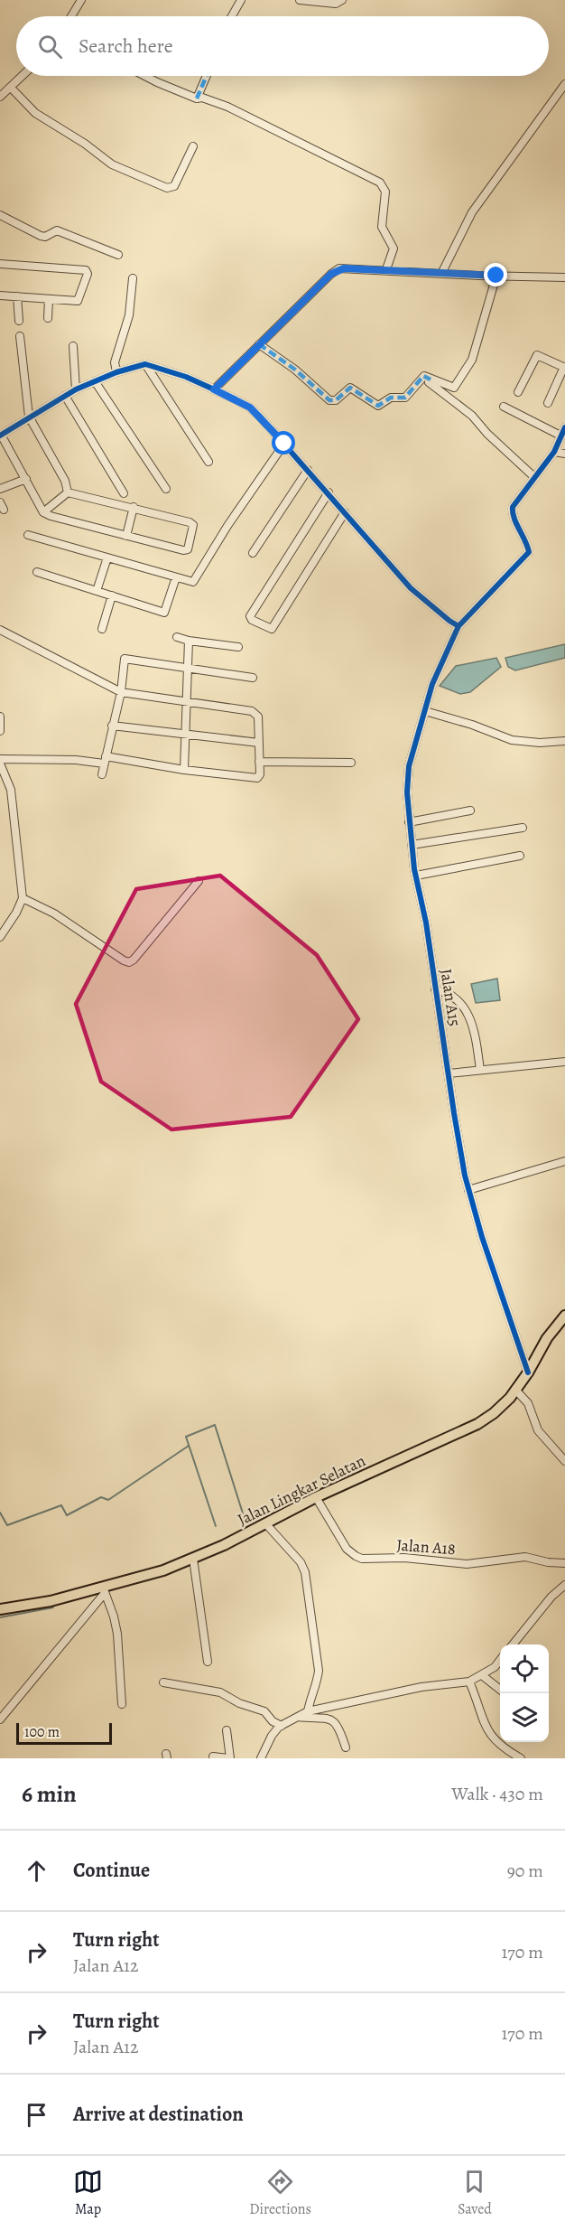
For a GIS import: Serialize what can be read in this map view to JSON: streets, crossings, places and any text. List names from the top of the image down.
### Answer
{
  "streets": {
    "highway": ["Jalan Lingkar Selatan"],
    "street": ["Jalan A15", "Jalan A18"]
  },
  "crossings": [
    ["Jalan A15", "Jalan Lingkar Selatan"],
    ["Jalan Lingkar Selatan", "Jalan A18"]
  ],
  "scale_bar": "100 m",
  "page": {
    "search": "Search here",
    "scale": "100 m",
    "heading": ["6 min", "Walk · 430 m"],
    "list": [
      ["Continue", "90 m"],
      ["Turn right", "Jalan A12", "170 m"],
      ["Turn right", "Jalan A12", "170 m"],
      "Arrive at destination"
    ],
    "nav": ["Map", "Directions", "Saved"]
  }
}
